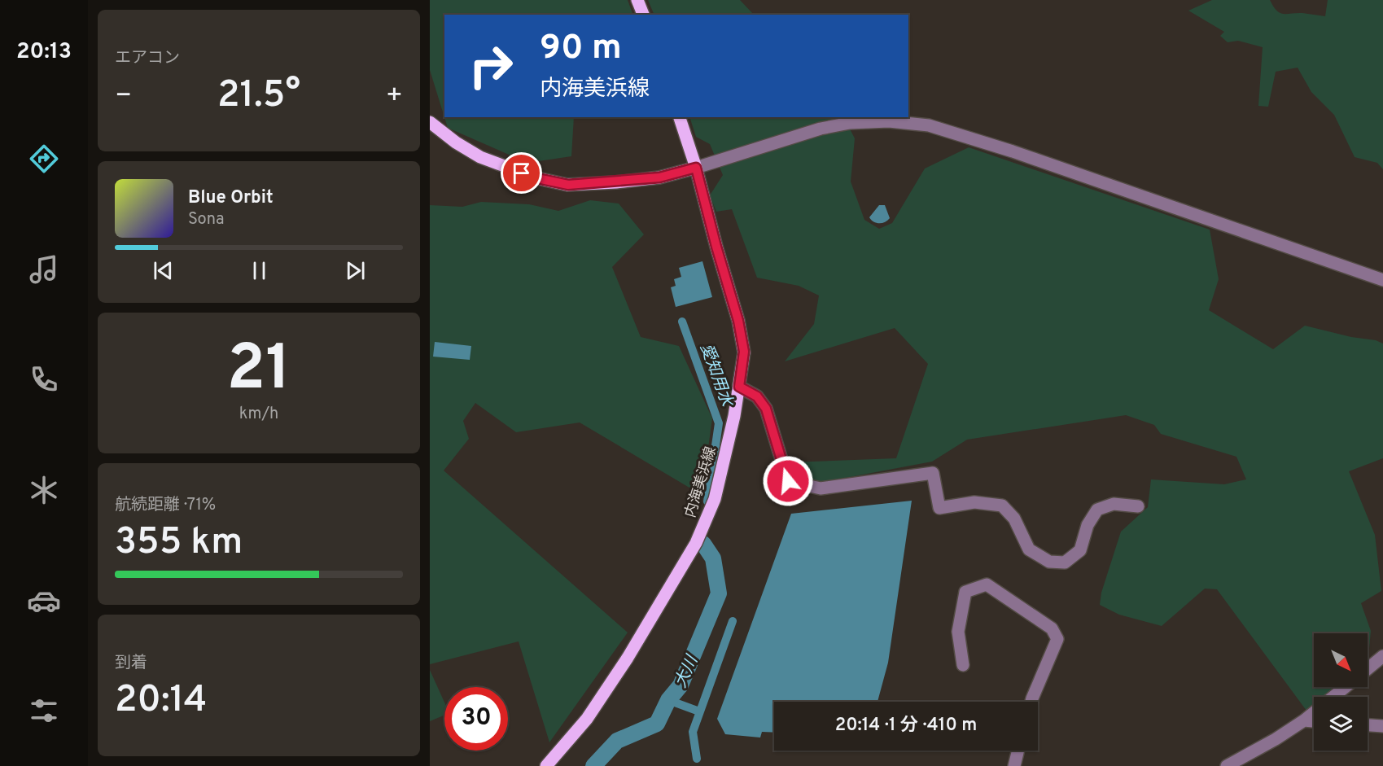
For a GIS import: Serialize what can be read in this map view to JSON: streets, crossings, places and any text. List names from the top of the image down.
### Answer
{
  "streets": {
    "main road": ["内海美浜線"]
  },
  "water": ["愛知用水", "大川"],
  "north": "bottom right",
  "page": {
    "tabs": "20:13",
    "tile": [
      "エアコン",
      ["21", "km/h"],
      ["航続距離 · 71%", "355 km"],
      ["到着", "20:14"]
    ],
    "turn": ["90 m", "内海美浜線"],
    "heat": ["−", "21.5°", "+"],
    "song": ["Blue Orbit", "Sona"],
    "limit": "30",
    "trip": "20:14 · 1 分 · 410 m"
  }
}
